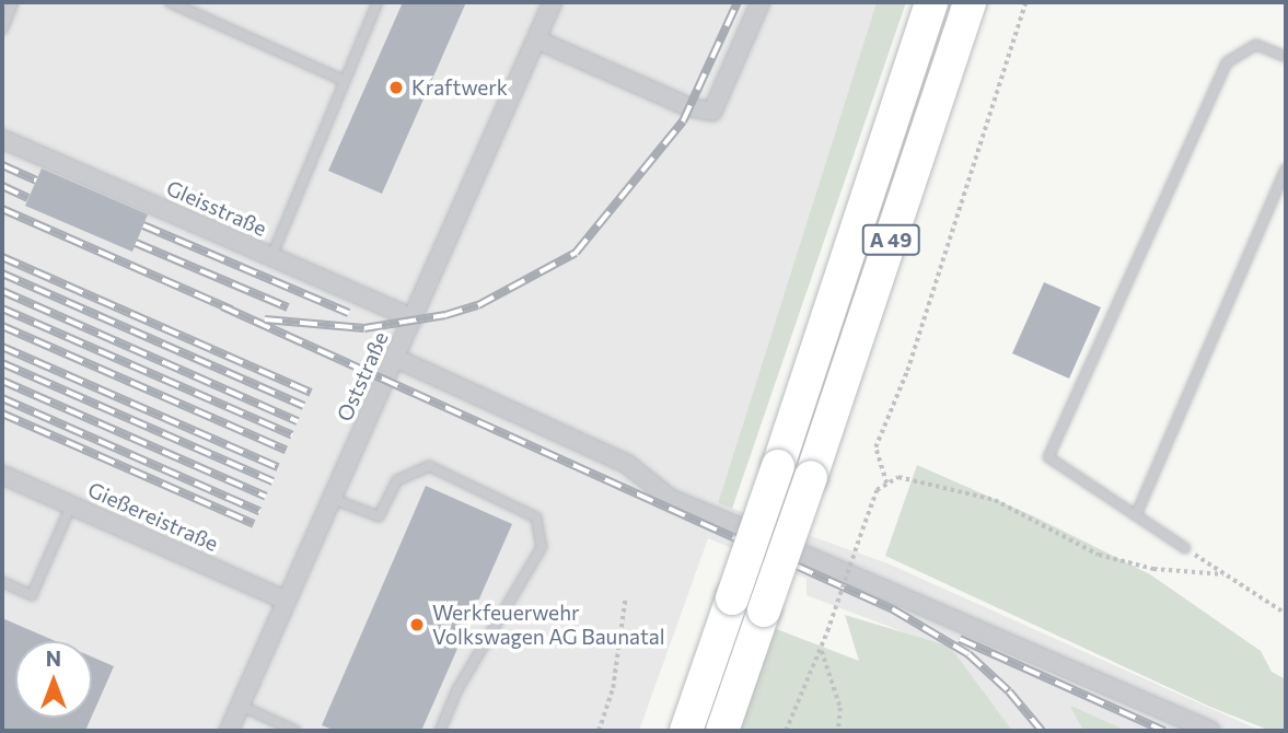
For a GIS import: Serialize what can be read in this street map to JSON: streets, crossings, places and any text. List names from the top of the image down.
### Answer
{
  "streets": {
    "highway": ["A 49"],
    "street": ["Gleisstraße", "Oststraße", "Gießereistraße"]
  },
  "crossings": [
    ["Gleisstraße", "Oststraße"],
    ["Oststraße", "Gießereistraße"]
  ],
  "places": ["Kraftwerk", "Werkfeuerwehr Volkswagen AG Baunatal"],
  "north": "top"
}
